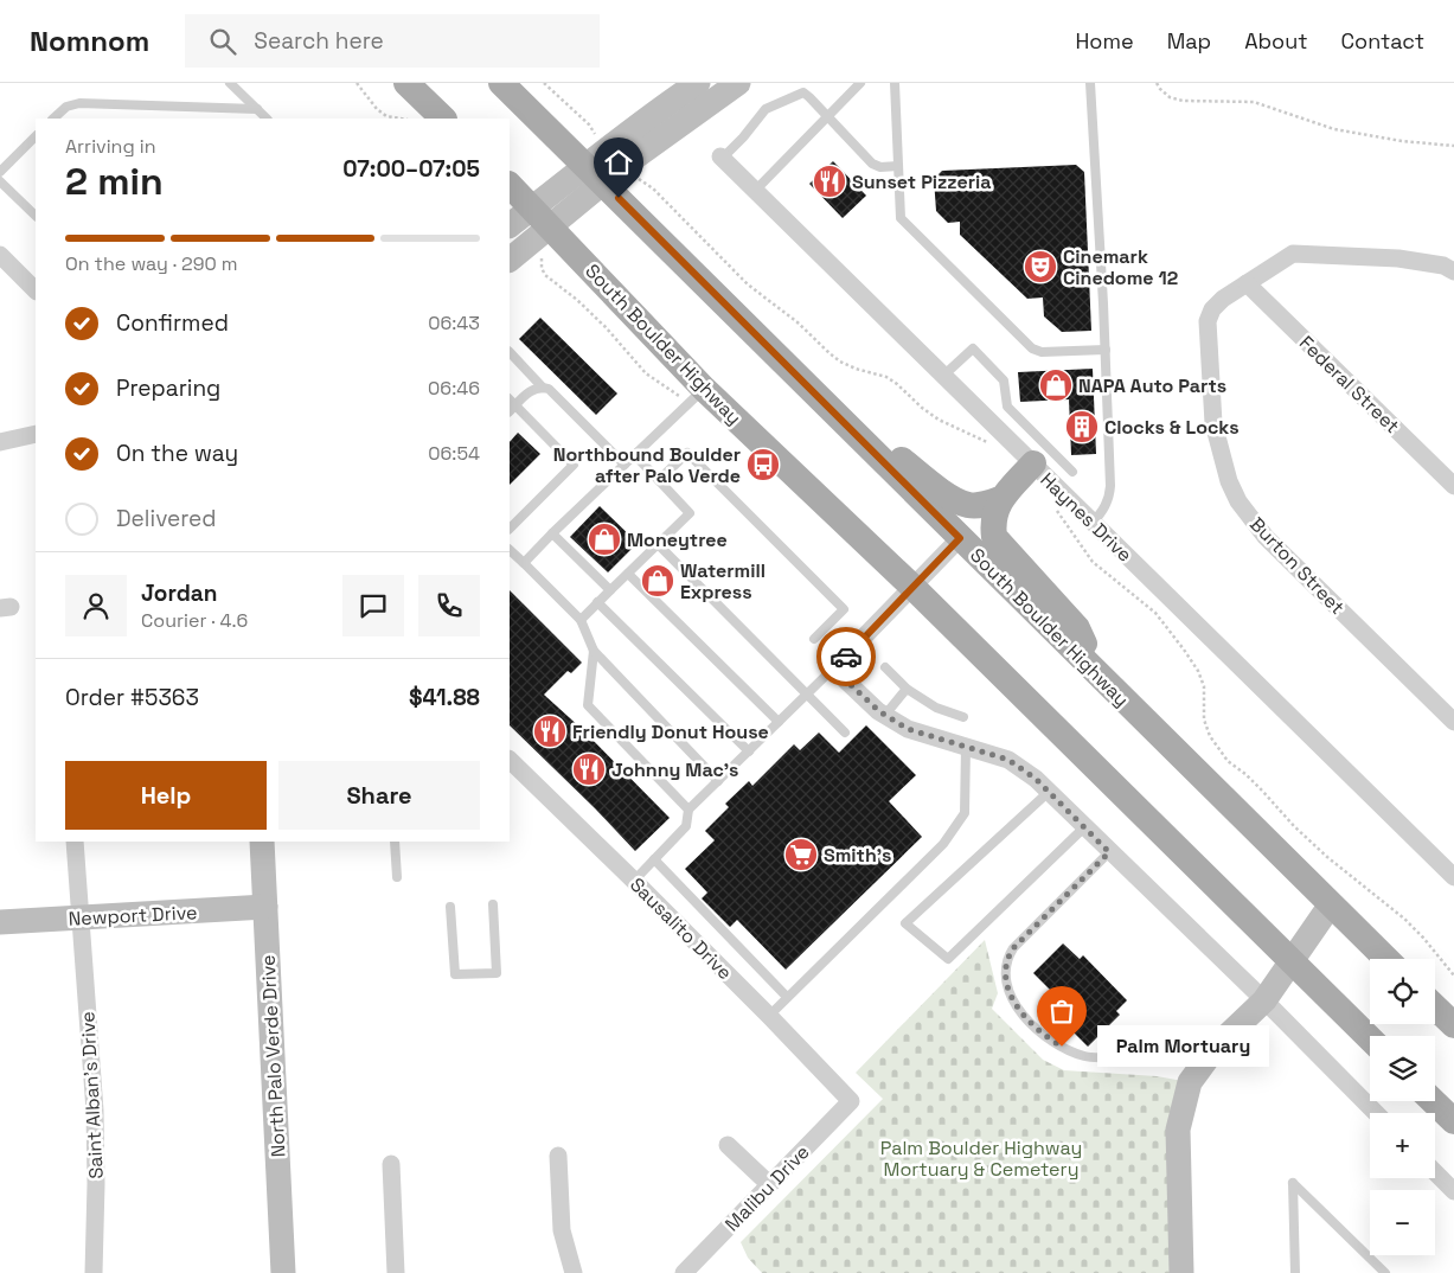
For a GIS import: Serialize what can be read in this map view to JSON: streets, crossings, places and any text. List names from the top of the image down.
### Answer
{
  "streets": {
    "main road": ["South Boulder Highway"],
    "street": [
      "Federal Street",
      "Haynes Drive",
      "Burton Street",
      "Newport Drive",
      "Sausalito Drive",
      "North Palo Verde Drive",
      "Saint Alban's Drive",
      "Malibu Drive"
    ]
  },
  "crossings": [
    ["Federal Street", "Burton Street"],
    ["Newport Drive", "North Palo Verde Drive"],
    ["Newport Drive", "Saint Alban's Drive"],
    ["Sausalito Drive", "Malibu Drive"]
  ],
  "parks": ["Palm Boulder Highway Mortuary & Cemetery"],
  "places": {
    "restaurant": ["Sunset Pizzeria", "Friendly Donut House", "Johnny Mac's"],
    "theatre": ["Cinemark Cinedome 12"],
    "shop": ["NAPA Auto Parts", "Moneytree", "Watermill Express"],
    "building": ["Clocks & Locks"],
    "bus stop": ["Northbound Boulder after Palo Verde"],
    "supermarket": ["Smith's"],
    "other": ["Palm Mortuary"]
  },
  "page": {
    "header": "Nomnom",
    "search": "Search here",
    "nav": [
      "Home",
      "Map",
      "About",
      "Contact"
    ],
    "heading": ["2 min", "Arriving in", "07:00–07:05"],
    "panel": [
      "Jordan",
      "Courier · 4.6",
      "Order #5363",
      "$41.88"
    ],
    "bar": "On the way · 290 m",
    "list": [
      ["Confirmed", "06:43"],
      ["Preparing", "06:46"],
      ["On the way", "06:54"],
      "Delivered"
    ],
    "buttons": ["Help", "Share"],
    "map_buttons": ["+", "−"],
    "bubble": "Palm Mortuary"
  }
}
